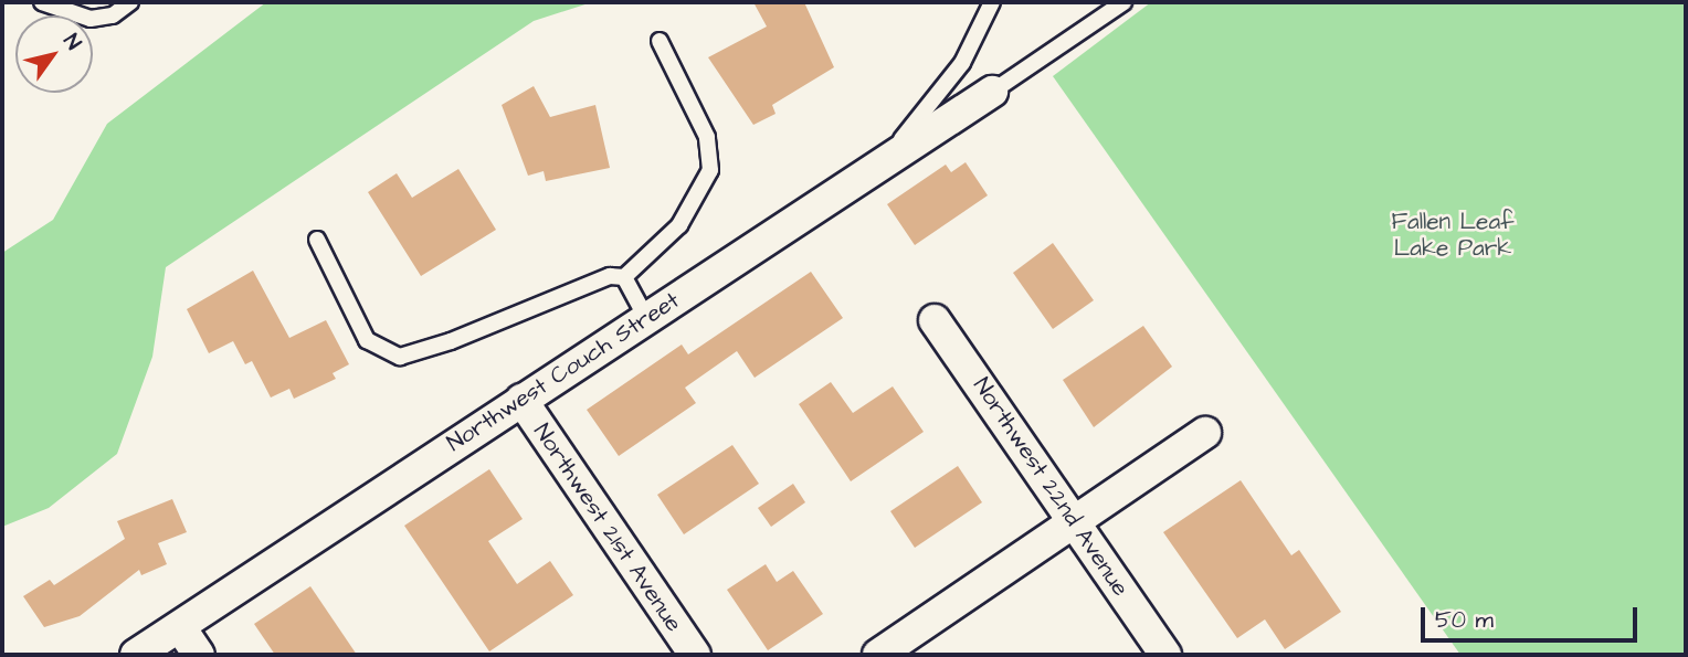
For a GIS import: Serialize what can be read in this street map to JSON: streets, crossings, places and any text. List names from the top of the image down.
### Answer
{
  "streets": {
    "street": ["Northwest Couch Street", "Northwest 22nd Avenue", "Northwest 21st Avenue"]
  },
  "crossings": [
    ["Northwest Couch Street", "Northwest 21st Avenue"]
  ],
  "parks": ["Fallen Leaf Lake Park"],
  "scale_bar": "50 m",
  "north": "top right"
}
